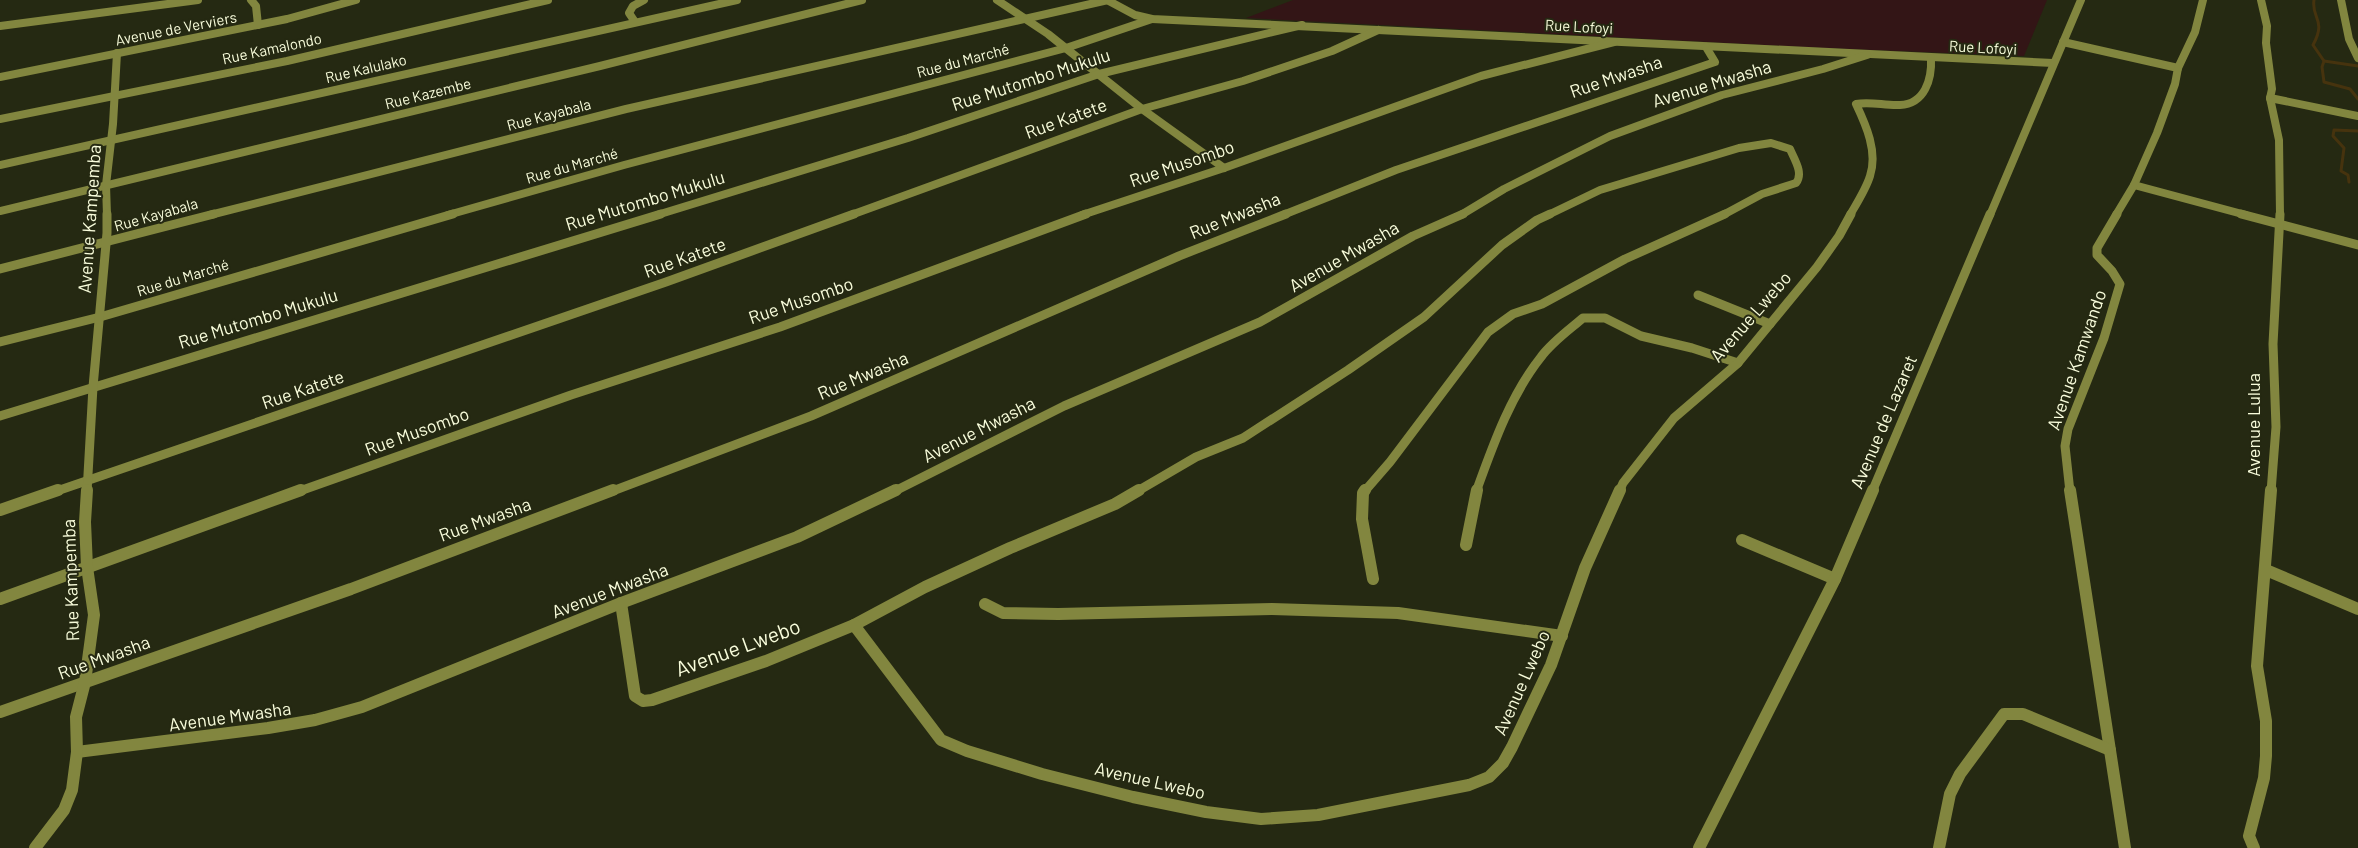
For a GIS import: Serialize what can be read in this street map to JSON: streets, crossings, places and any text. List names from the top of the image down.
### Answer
{
  "streets": {
    "street": [
      "Rue Lofoyi",
      "Avenue de Verviers",
      "Rue Kamalondo",
      "Rue du Marché",
      "Rue Kalulako",
      "Rue Mwasha",
      "Rue Mutombo Mukulu",
      "Avenue Mwasha",
      "Rue Kazembe",
      "Rue Kayabala",
      "Rue Katete",
      "Rue Musombo",
      "Avenue Kampemba",
      "Avenue Lwebo",
      "Avenue Kamwando",
      "Avenue de Lazaret",
      "Avenue Lulua",
      "Rue Kampemba"
    ]
  },
  "crossings": [
    ["Rue Lofoyi", "Rue du Marché"],
    ["Rue Lofoyi", "Rue Mwasha"],
    ["Rue Lofoyi", "Rue Mutombo Mukulu"],
    ["Rue Lofoyi", "Avenue Mwasha"],
    ["Rue Lofoyi", "Rue Kayabala"],
    ["Rue Lofoyi", "Rue Katete"],
    ["Rue Lofoyi", "Rue Musombo"],
    ["Rue Lofoyi", "Avenue Lwebo"],
    ["Rue Lofoyi", "Avenue de Lazaret"],
    ["Avenue de Verviers", "Avenue Kampemba"],
    ["Rue Kamalondo", "Avenue Kampemba"],
    ["Rue du Marché", "Avenue Kampemba"],
    ["Rue Kalulako", "Avenue Kampemba"],
    ["Rue Mwasha", "Rue Kampemba"],
    ["Rue Mutombo Mukulu", "Avenue Kampemba"],
    ["Rue Mutombo Mukulu", "Rue Kampemba"],
    ["Avenue Mwasha", "Avenue Lwebo"],
    ["Avenue Mwasha", "Rue Kampemba"],
    ["Rue Kazembe", "Avenue Kampemba"],
    ["Rue Kayabala", "Avenue Kampemba"],
    ["Rue Katete", "Rue Kampemba"],
    ["Rue Musombo", "Rue Kampemba"],
    ["Avenue Kampemba", "Rue Kampemba"]
  ]
}
